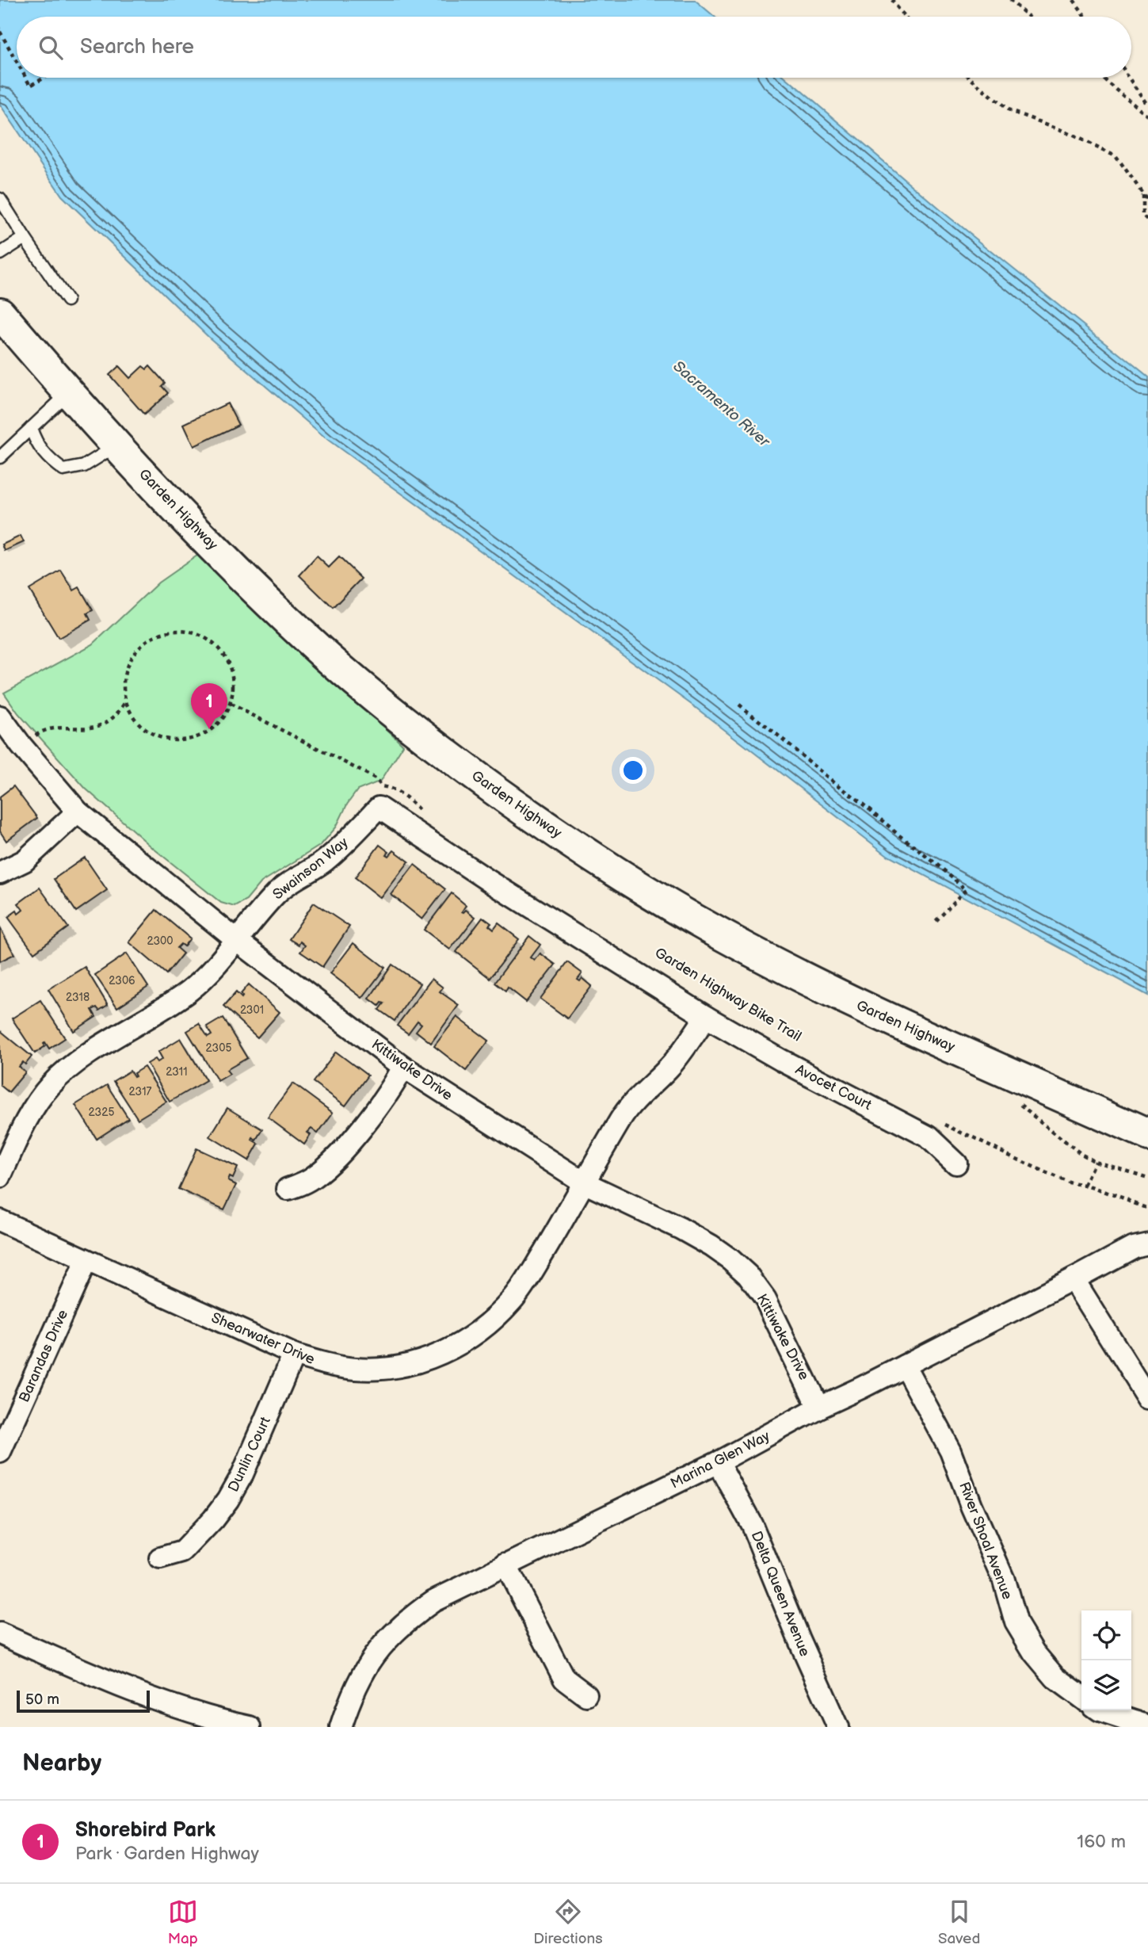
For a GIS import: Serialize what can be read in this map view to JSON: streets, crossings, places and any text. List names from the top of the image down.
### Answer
{
  "streets": {
    "main road": ["Garden Highway"],
    "street": [
      "Swainson Way",
      "Kittiwake Drive",
      "Avocet Court",
      "Shearwater Drive",
      "Barandas Drive",
      "Dunlin Court",
      "Marina Glen Way",
      "River Shoal Avenue",
      "Delta Queen Avenue"
    ]
  },
  "crossings": [
    ["Swainson Way", "Kittiwake Drive"],
    ["Swainson Way", "Avocet Court"],
    ["Swainson Way", "Shearwater Drive"],
    ["Kittiwake Drive", "Shearwater Drive"],
    ["Kittiwake Drive", "Marina Glen Way"],
    ["Avocet Court", "Shearwater Drive"],
    ["Shearwater Drive", "Barandas Drive"],
    ["Shearwater Drive", "Dunlin Court"],
    ["Marina Glen Way", "River Shoal Avenue"],
    ["Marina Glen Way", "Delta Queen Avenue"]
  ],
  "water": ["Sacramento River"],
  "house_numbers": [
    "2300",
    "2306",
    "2318",
    "2301",
    "2305",
    "2311",
    "2317",
    "2325"
  ],
  "scale_bar": "50 m",
  "page": {
    "search": "Search here",
    "pins": "1",
    "scale": "50 m",
    "heading": "Nearby",
    "list": [
      {
        "mark": "1",
        "name": "Shorebird Park",
        "note": "Park · Garden Highway",
        "value": "160 m"
      }
    ],
    "nav": ["Map", "Directions", "Saved"]
  }
}
